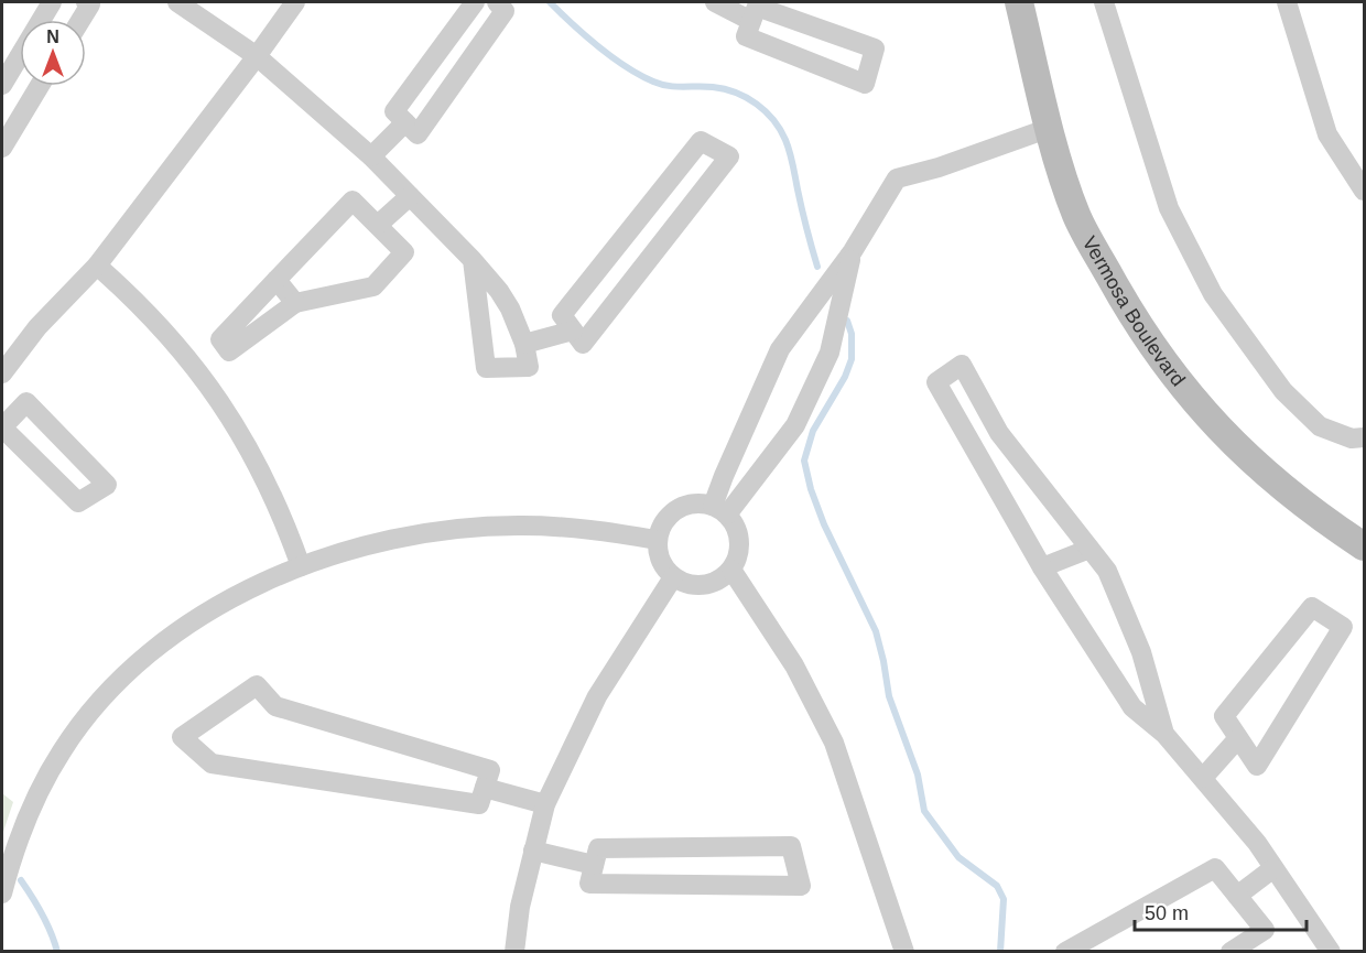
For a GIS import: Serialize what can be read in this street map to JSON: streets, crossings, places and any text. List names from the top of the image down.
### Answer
{
  "streets": {
    "main road": ["Vermosa Boulevard"]
  },
  "scale_bar": "50 m",
  "north": "top"
}
